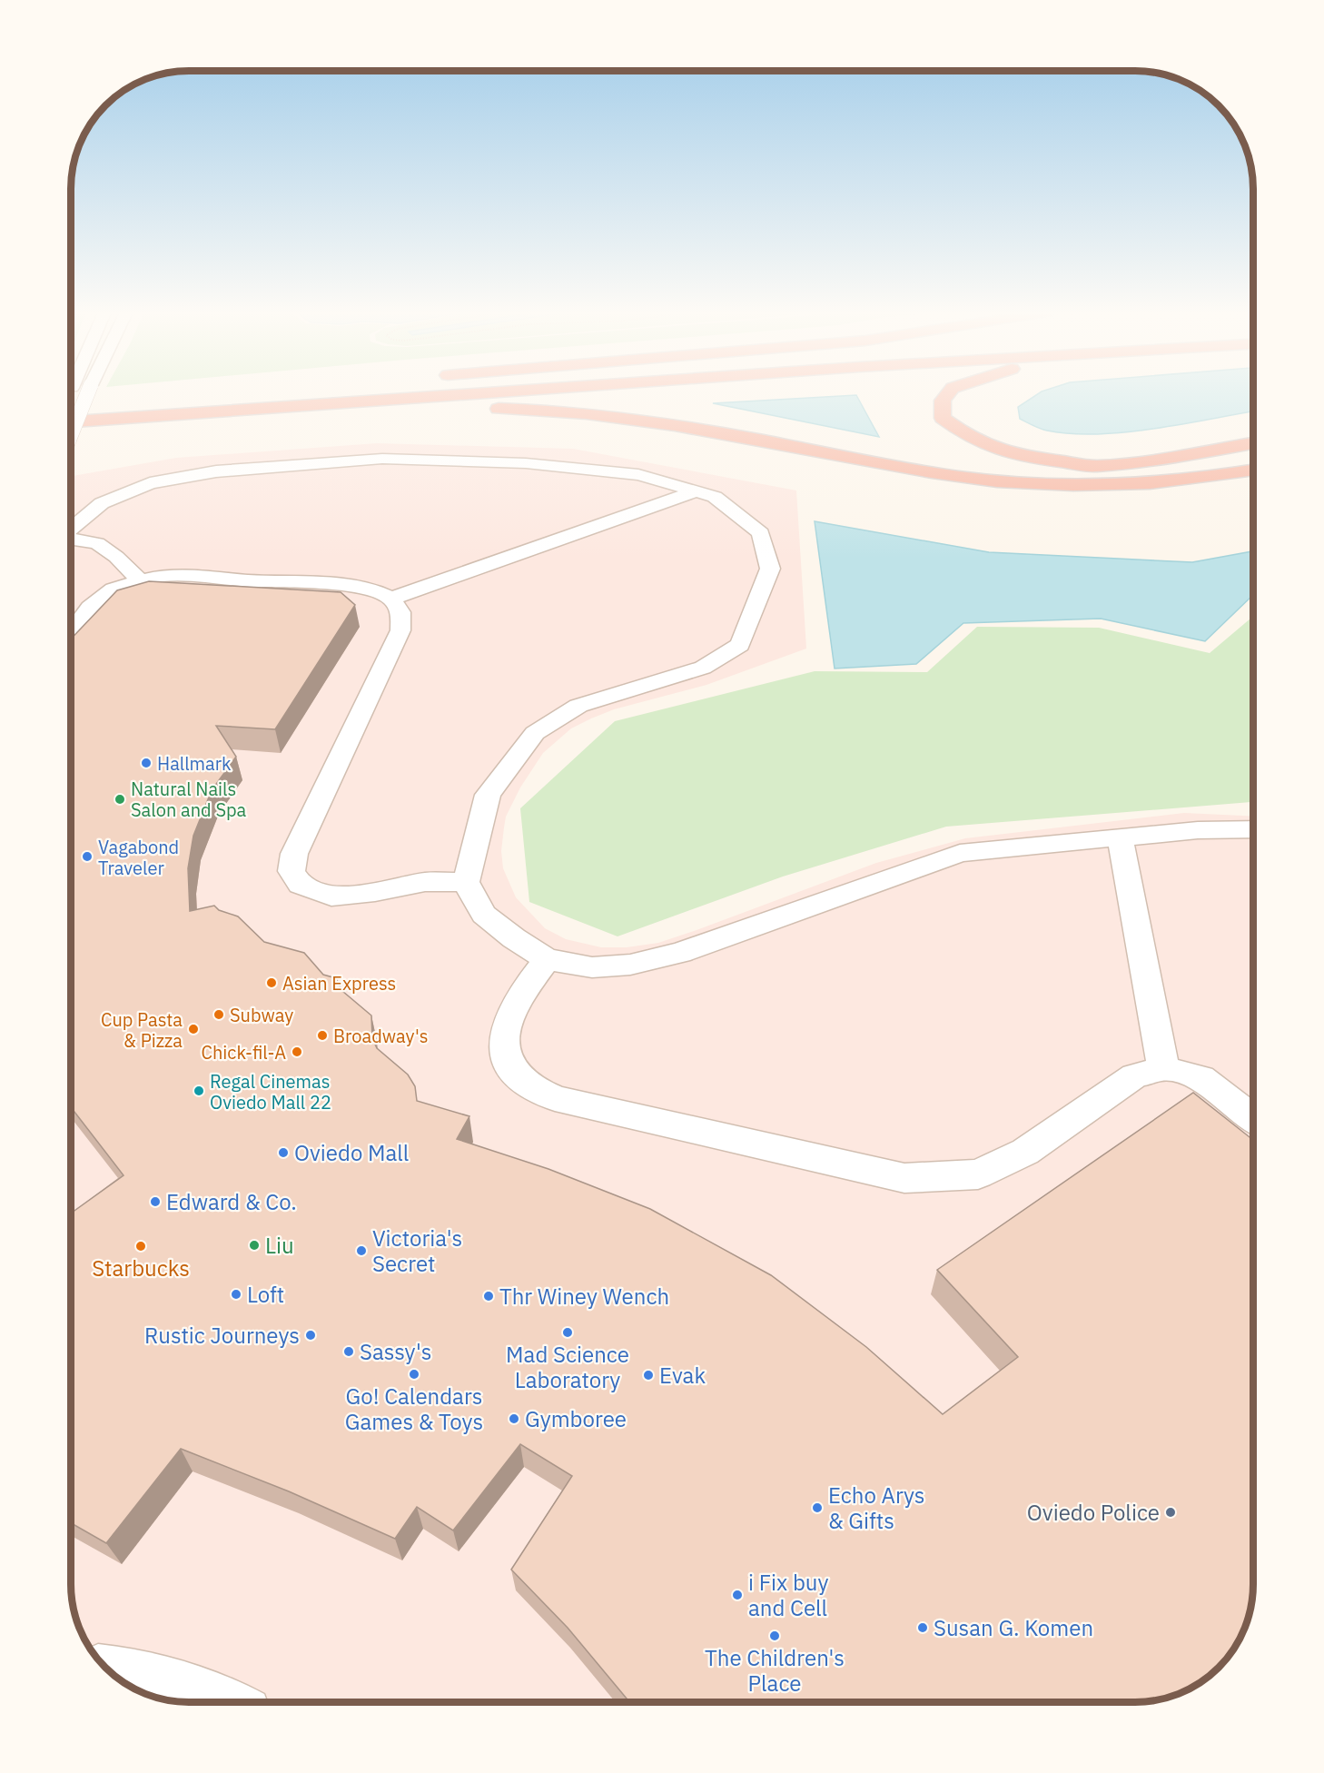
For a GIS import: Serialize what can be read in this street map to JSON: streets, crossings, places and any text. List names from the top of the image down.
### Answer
{
  "places": [
    "Hallmark",
    "Natural Nails Salon and Spa",
    "Vagabond Traveler",
    "Asian Express",
    "Subway",
    "Cup Pasta & Pizza",
    "Broadway's",
    "Chick-fil-A",
    "Regal Cinemas Oviedo Mall 22",
    "Oviedo Mall",
    "Edward & Co.",
    "Liu",
    "Starbucks",
    "Victoria's Secret",
    "Loft",
    "Thr Winey Wench",
    "Mad Science Laboratory",
    "Rustic Journeys",
    "Sassy's",
    "Go! Calendars Games & Toys",
    "Evak",
    "Gymboree",
    "Echo Arys & Gifts",
    "Oviedo Police",
    "i Fix buy and Cell",
    "Susan G. Komen",
    "The Children's Place"
  ]
}
